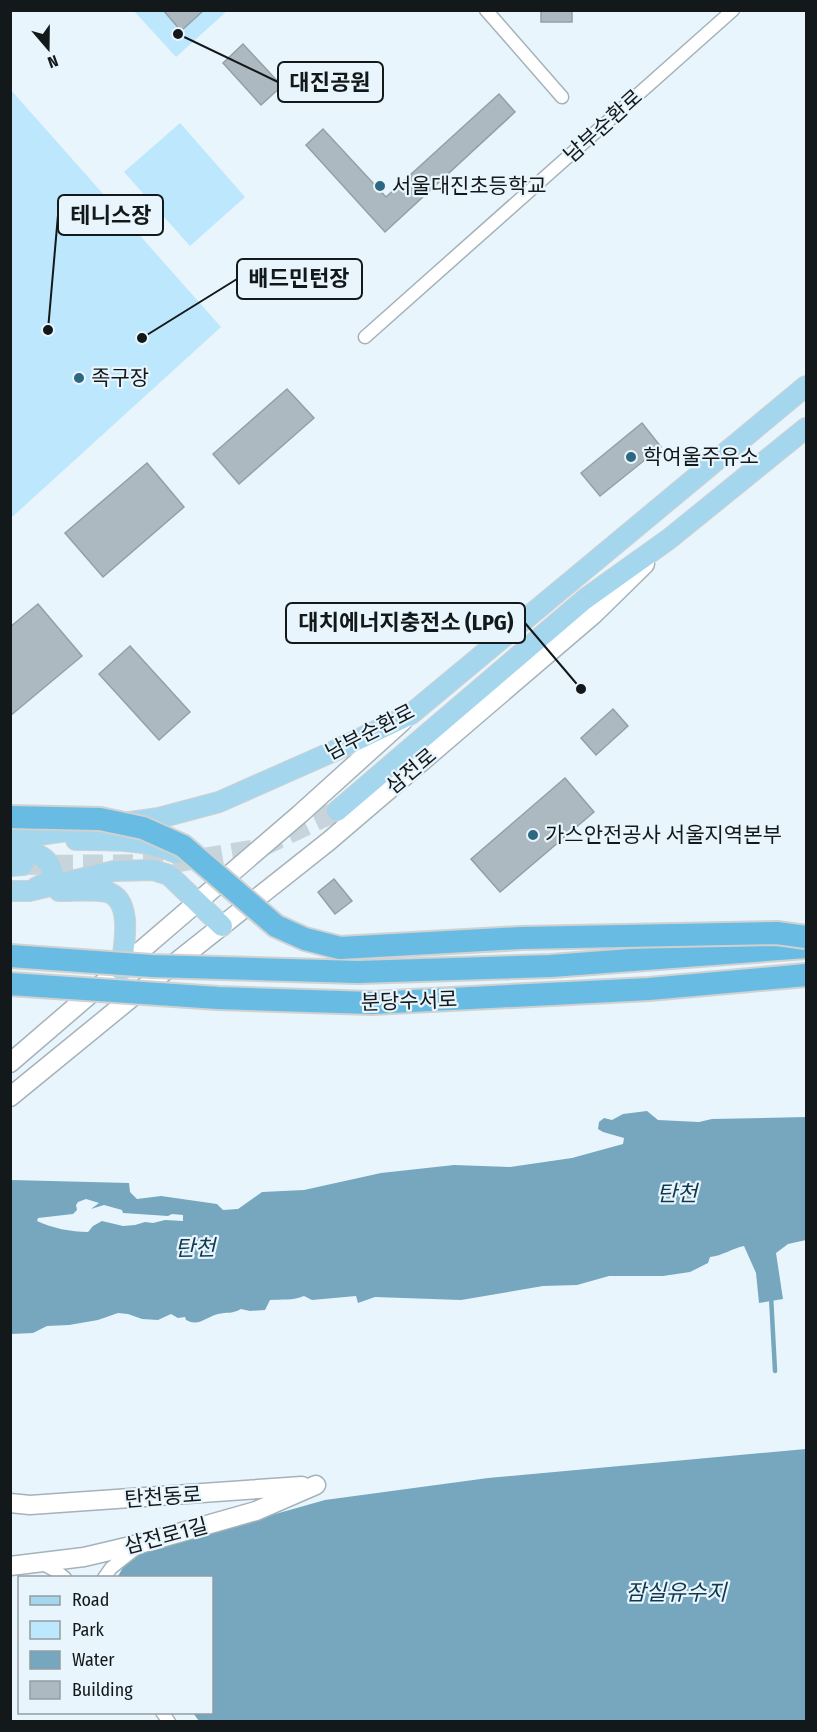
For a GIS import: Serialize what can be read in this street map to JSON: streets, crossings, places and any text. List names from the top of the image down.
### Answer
{
  "streets": {
    "highway": ["분당수서로"],
    "main road": [
      "남부순환로",
      "삼전로",
      "탄천동로",
      "삼전로1길"
    ]
  },
  "crossings": [
    ["남부순환로", "삼전로"],
    ["탄천동로", "삼전로1길"]
  ],
  "water": ["탄천", "잠실유수지"],
  "places": [
    "대진공원",
    "서울대진초등학교",
    "테니스장",
    "배드민턴장",
    "족구장",
    "학여울주유소",
    "대치에너지충전소 (LPG)",
    "가스안전공사 서울지역본부"
  ],
  "legend": [
    "Road",
    "Park",
    "Water",
    "Building"
  ],
  "north": "bottom"
}
